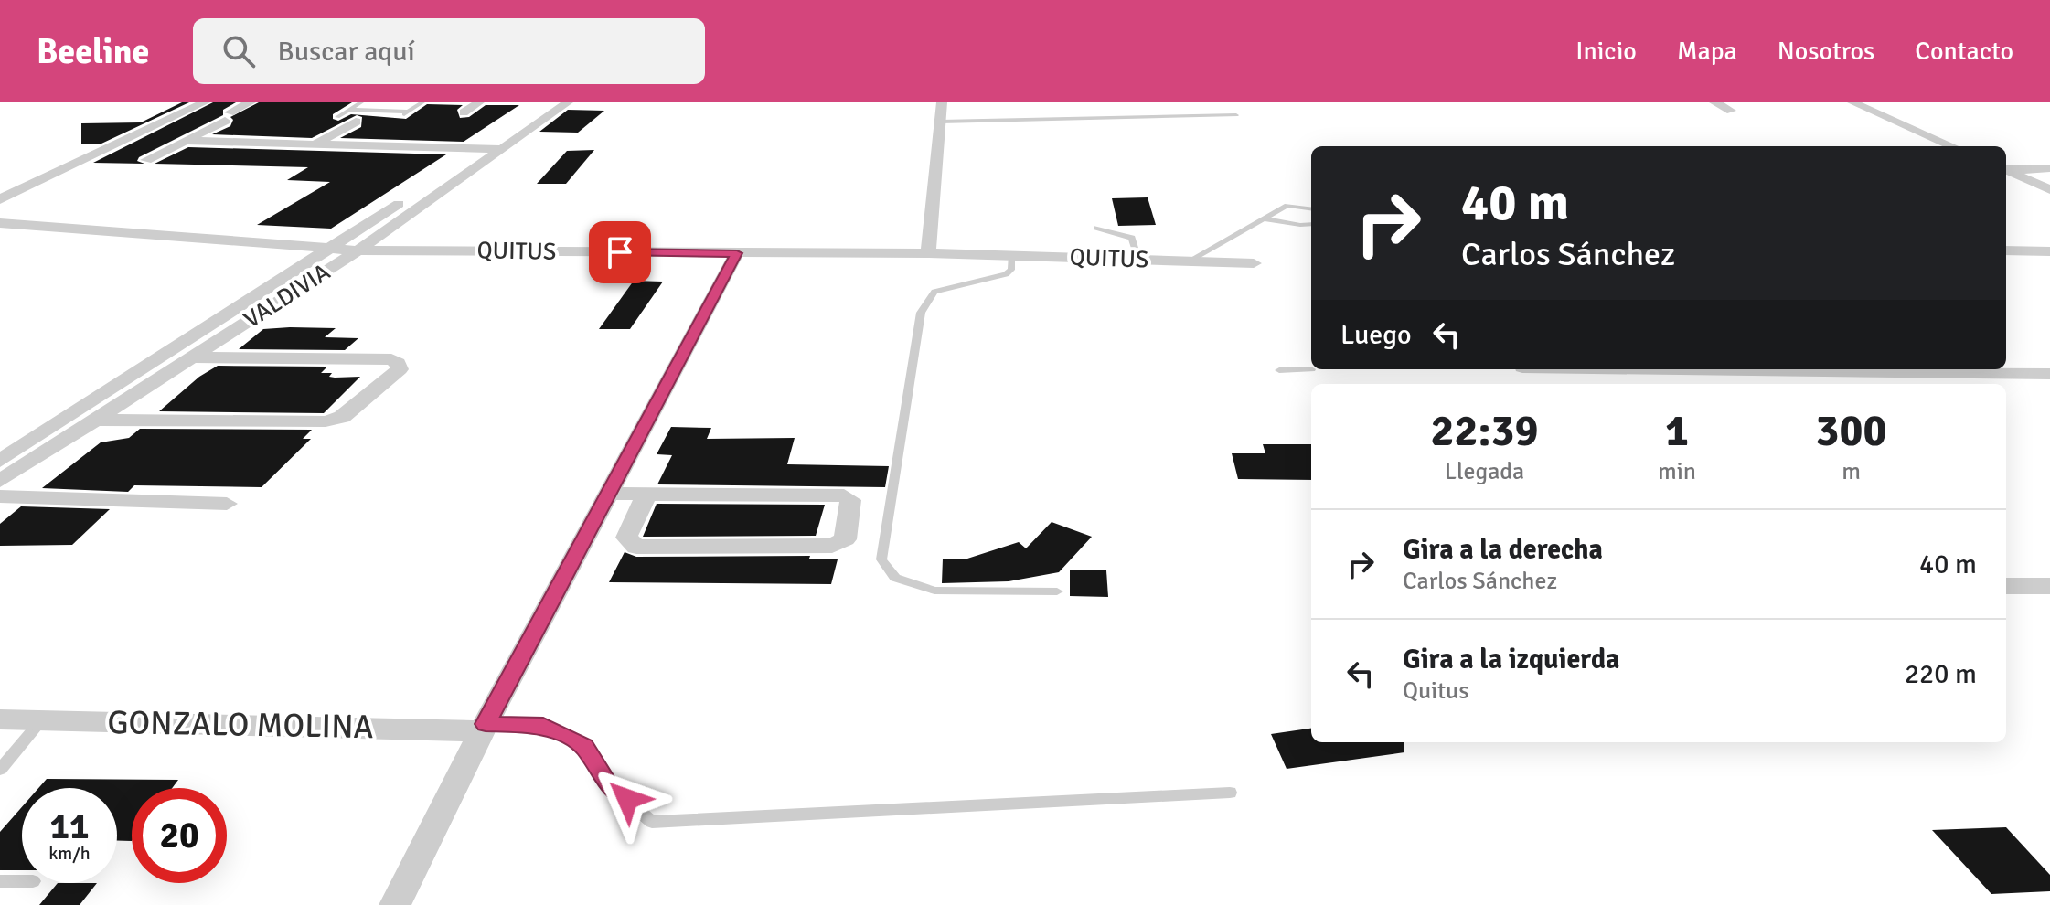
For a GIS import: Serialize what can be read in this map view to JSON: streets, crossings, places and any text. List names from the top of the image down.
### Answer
{
  "streets": {
    "street": ["QUITUS", "VALDIVIA", "GONZALO MOLINA"]
  },
  "crossings": [
    ["QUITUS", "VALDIVIA"]
  ],
  "page": {
    "header": "Beeline",
    "search": "Buscar aquí",
    "nav": [
      "Inicio",
      "Mapa",
      "Nosotros",
      "Contacto"
    ],
    "turn": ["40 m", "Carlos Sánchez"],
    "then": "Luego",
    "eta": [
      "22:39",
      "Llegada",
      "1",
      "min",
      "300",
      "m"
    ],
    "list": [
      {
        "name": "Gira a la derecha",
        "note": "Carlos Sánchez",
        "value": "40 m"
      },
      {
        "name": "Gira a la izquierda",
        "note": "Quitus",
        "value": "220 m"
      }
    ],
    "speed": "11 km/h",
    "limit": "20"
  }
}
